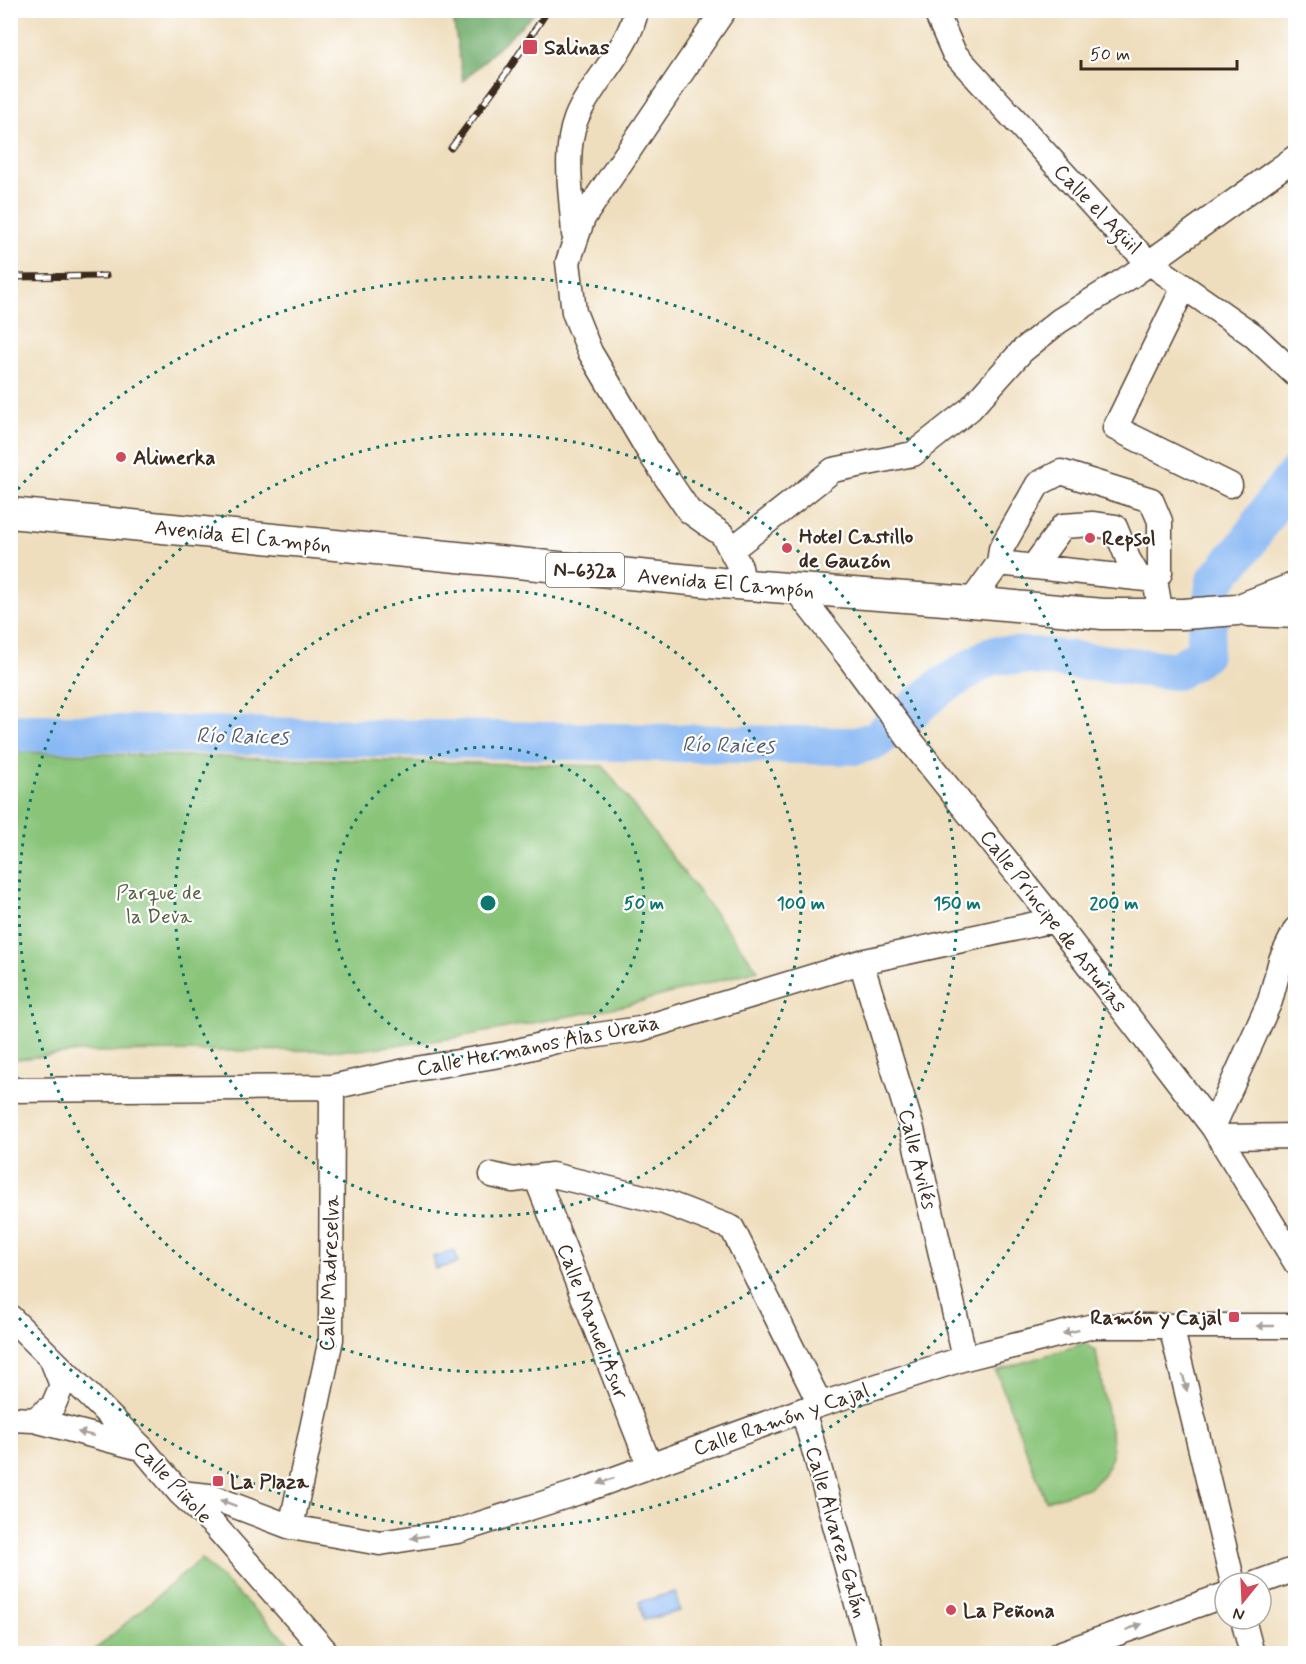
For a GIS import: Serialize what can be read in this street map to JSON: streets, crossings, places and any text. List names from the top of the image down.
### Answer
{
  "streets": {
    "main road": ["Avenida El Campón", "N-632a"],
    "street": [
      "Calle el Agüil",
      "Calle Príncipe de Asturias",
      "Calle Hermanos Alas Ureña",
      "Calle Avilés",
      "Calle Madreselva",
      "Calle Manuel Asur",
      "Calle Ramón y Cajal",
      "Calle Piñole",
      "Calle Alvarez Galán"
    ]
  },
  "crossings": [
    ["Avenida El Campón", "Calle Príncipe de Asturias"],
    ["Calle Príncipe de Asturias", "Calle Hermanos Alas Ureña"],
    ["Calle Hermanos Alas Ureña", "Calle Avilés"],
    ["Calle Hermanos Alas Ureña", "Calle Madreselva"],
    ["Calle Avilés", "Calle Ramón y Cajal"],
    ["Calle Madreselva", "Calle Ramón y Cajal"],
    ["Calle Manuel Asur", "Calle Ramón y Cajal"],
    ["Calle Manuel Asur", "Calle Alvarez Galán"],
    ["Calle Ramón y Cajal", "Calle Piñole"],
    ["Calle Ramón y Cajal", "Calle Alvarez Galán"]
  ],
  "one_way": ["Calle Ramón y Cajal"],
  "water": ["Río Raices"],
  "parks": ["Parque de la Deva"],
  "places": {
    "transit": ["Salinas", "Ramón y Cajal", "La Plaza"],
    "other": [
      "Alimerka",
      "Repsol",
      "Hotel Castillo de Gauzón",
      "La Peñona"
    ]
  },
  "scale_bar": "50 m",
  "north": "bottom",
  "rings": [
    "50 m",
    "100 m",
    "150 m",
    "200 m"
  ]
}
